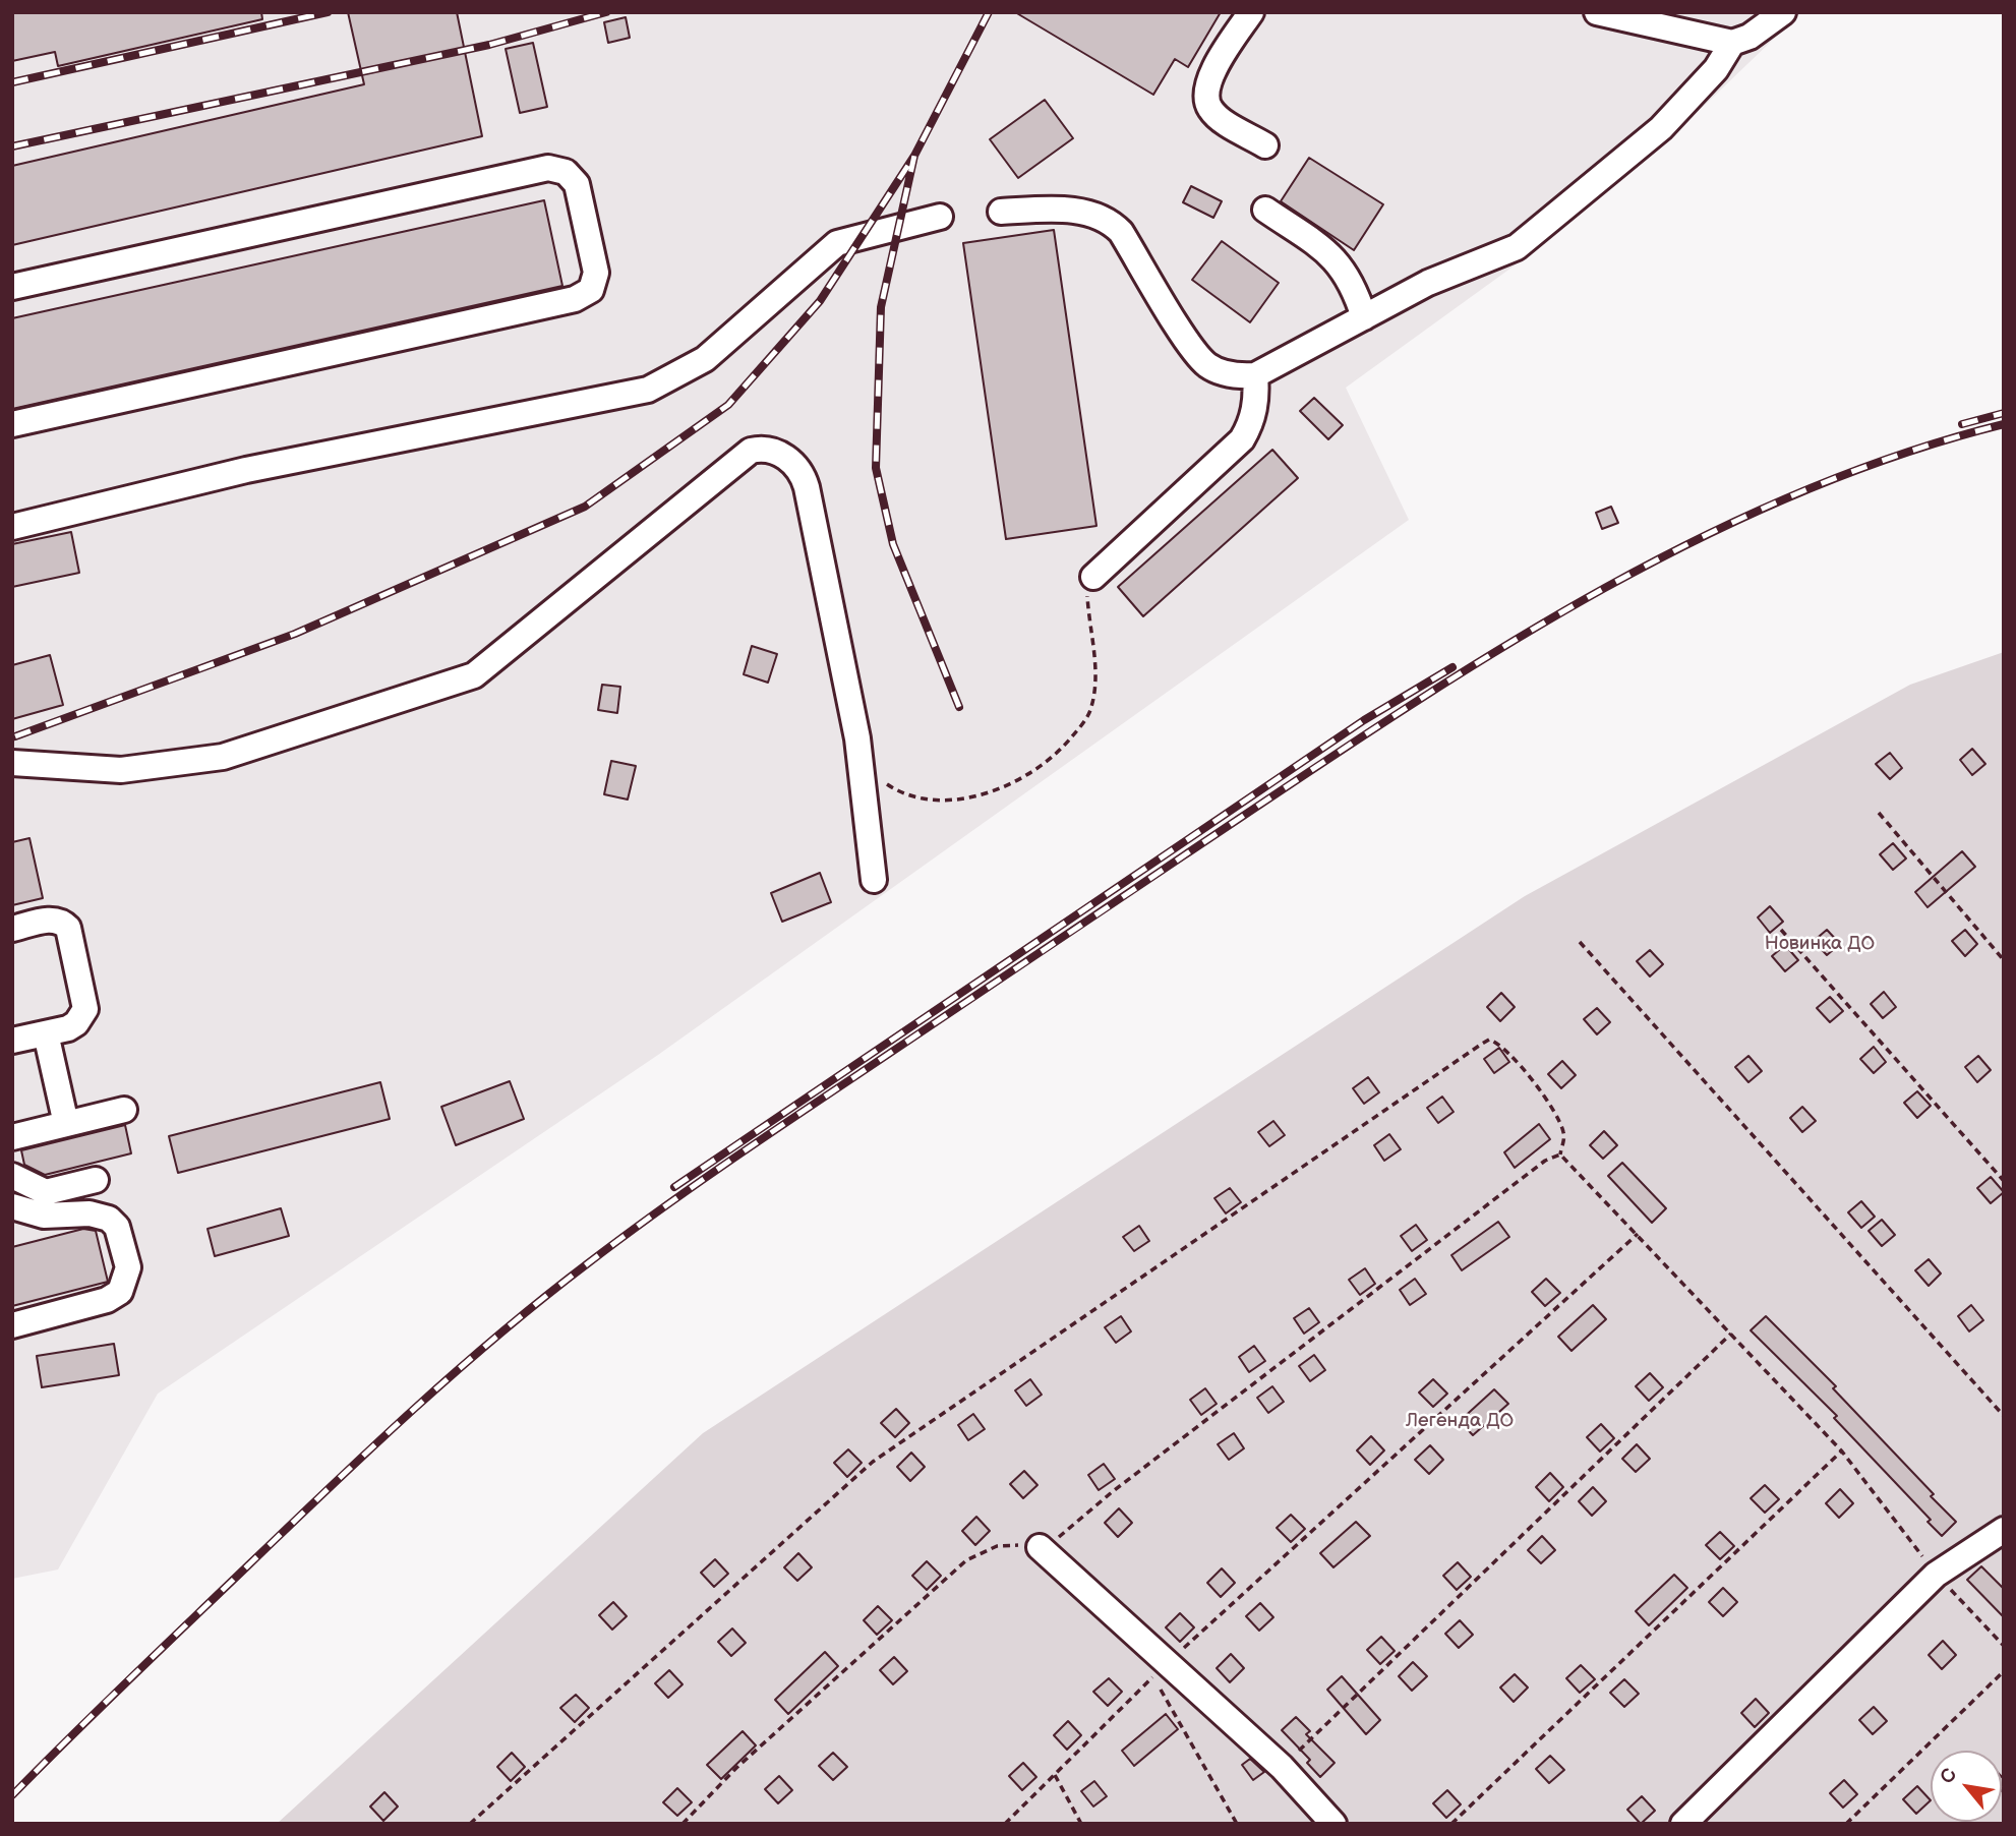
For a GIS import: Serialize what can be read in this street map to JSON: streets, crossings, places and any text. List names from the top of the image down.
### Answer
{
  "parks": ["Новинка ДО", "Легенда ДО"],
  "north": "top left"
}
